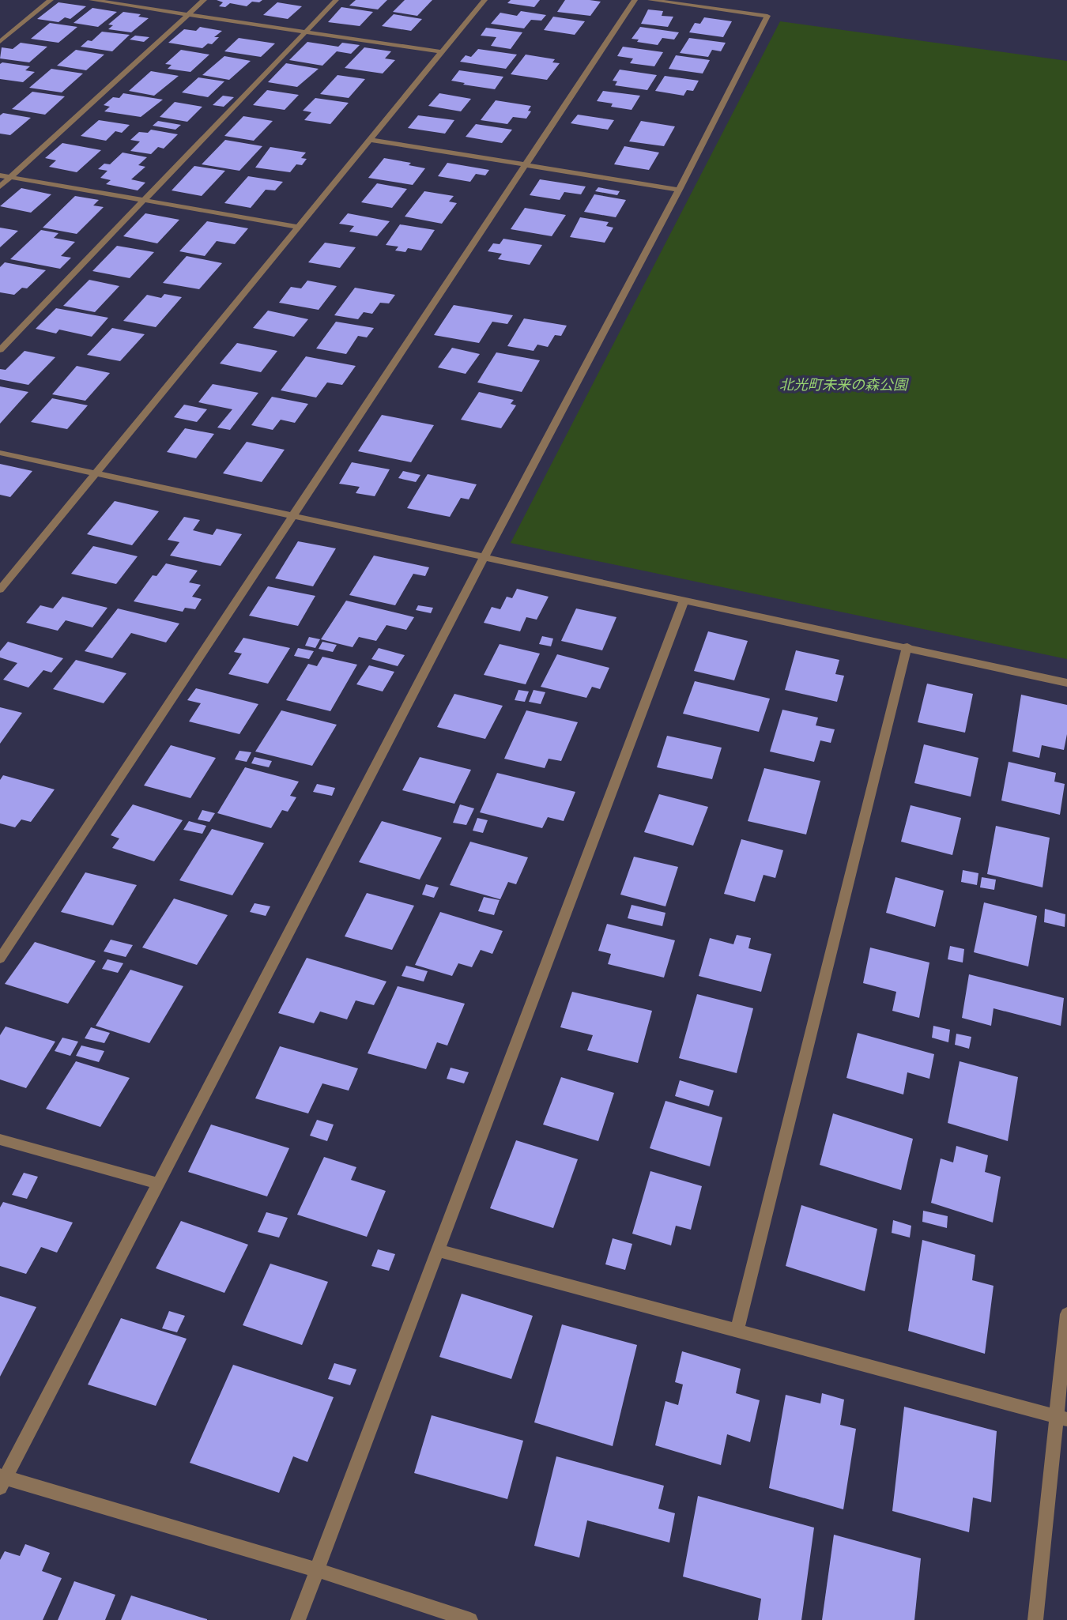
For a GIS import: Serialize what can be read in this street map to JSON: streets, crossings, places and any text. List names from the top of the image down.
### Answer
{
  "parks": ["北光町未来の森公園"]
}
